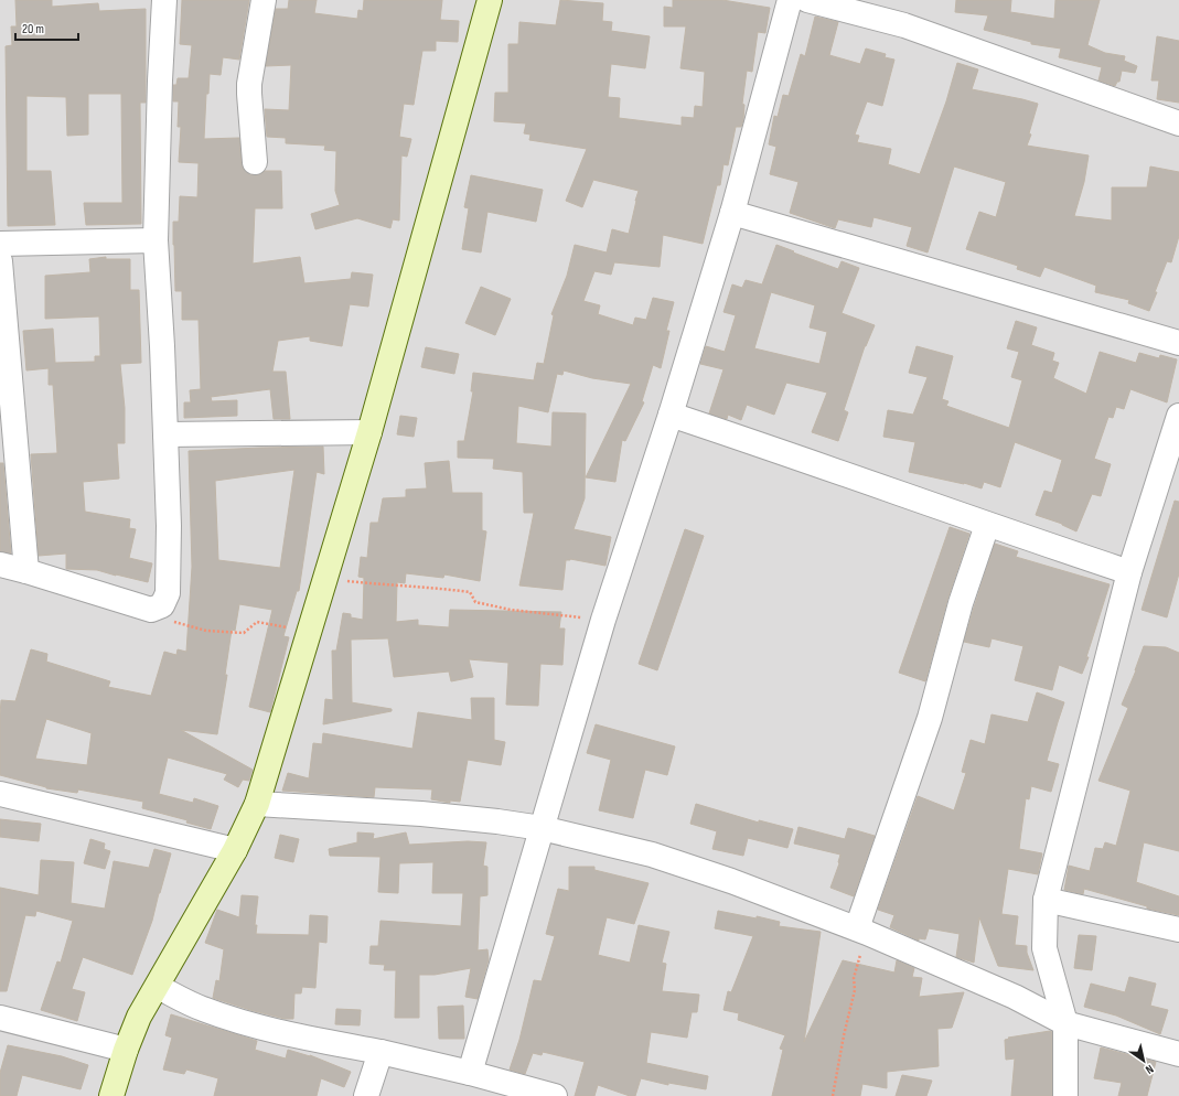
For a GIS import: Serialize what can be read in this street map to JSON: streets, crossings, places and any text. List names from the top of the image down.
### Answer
{
  "scale_bar": "20 m",
  "north": "bottom right"
}
